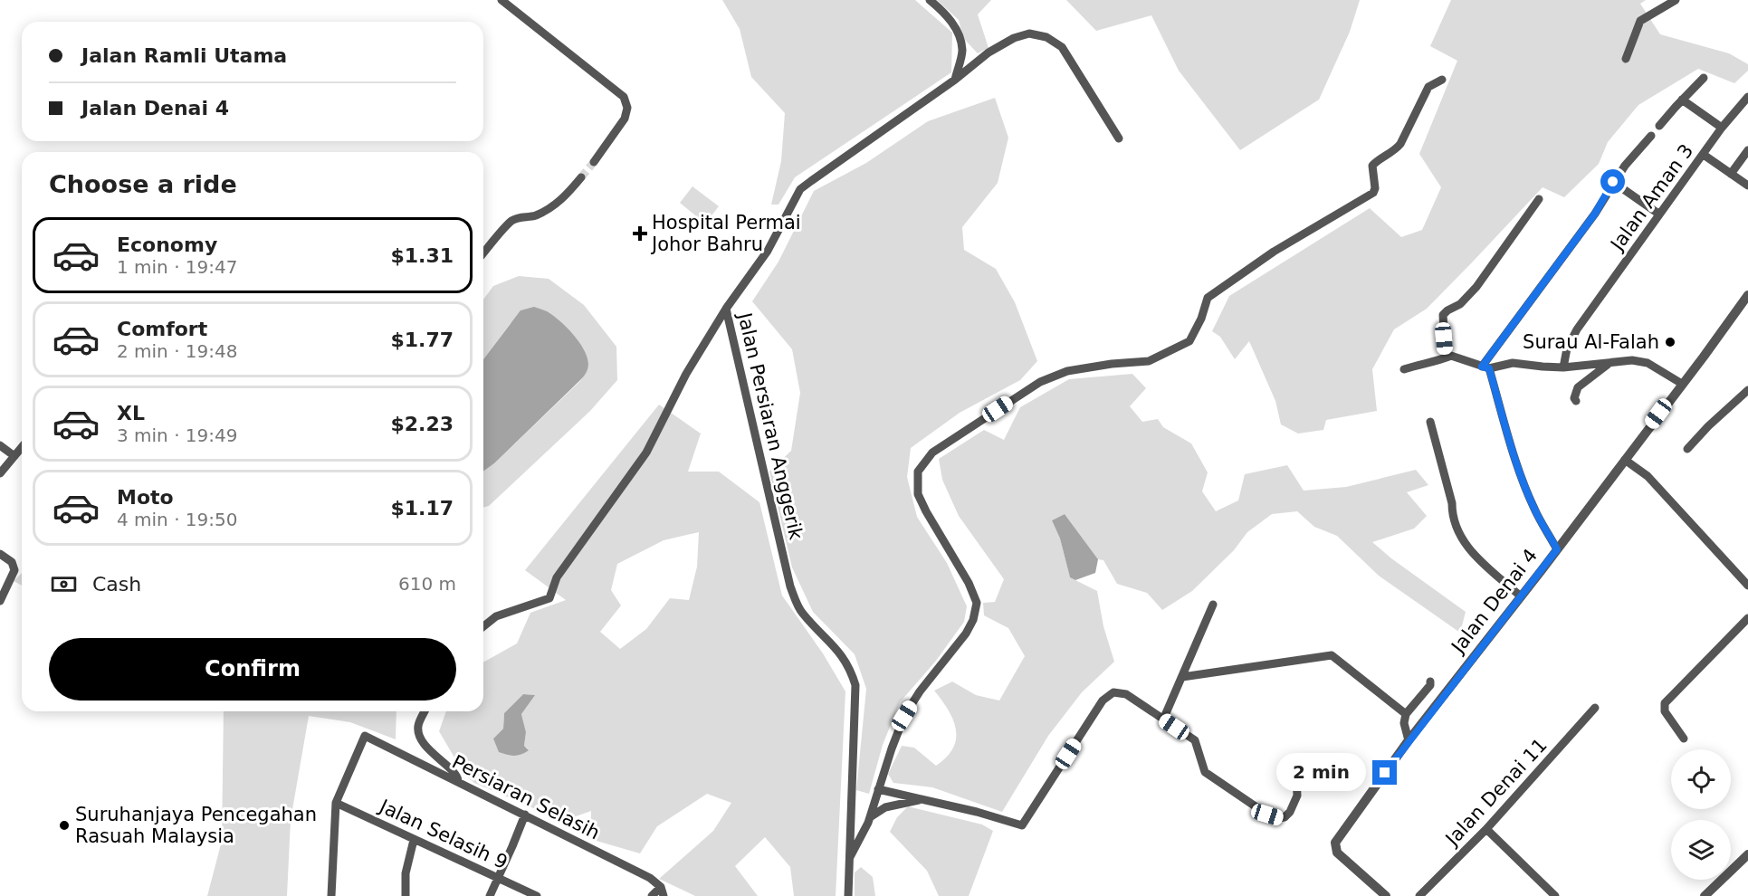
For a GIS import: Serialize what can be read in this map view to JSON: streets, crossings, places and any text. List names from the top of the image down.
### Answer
{
  "streets": {
    "street": [
      "Jalan Aman 3",
      "Jalan Persiaran Anggerik",
      "Jalan Denai 4",
      "Jalan Denai 11",
      "Persiaran Selasih",
      "Jalan Selasih 9"
    ]
  },
  "crossings": [
    ["Persiaran Selasih", "Jalan Selasih 9"]
  ],
  "places": {
    "health": ["Hospital Permai Johor Bahru"],
    "other": ["Surau Al-Falah", "Suruhanjaya Pencegahan Rasuah Malaysia"]
  },
  "page": {
    "banner": ["Jalan Ramli Utama", "Jalan Denai 4"],
    "heading": "Choose a ride",
    "list": [
      {
        "name": "Economy",
        "note": "1 min · 19:47",
        "value": "$1.31"
      },
      {
        "name": "Comfort",
        "note": "2 min · 19:48",
        "value": "$1.77"
      },
      {
        "name": "XL",
        "note": "3 min · 19:49",
        "value": "$2.23"
      },
      {
        "name": "Moto",
        "note": "4 min · 19:50",
        "value": "$1.17"
      }
    ],
    "pay": ["Cash", "610 m"],
    "buttons": "Confirm",
    "bubble": "2 min"
  }
}
